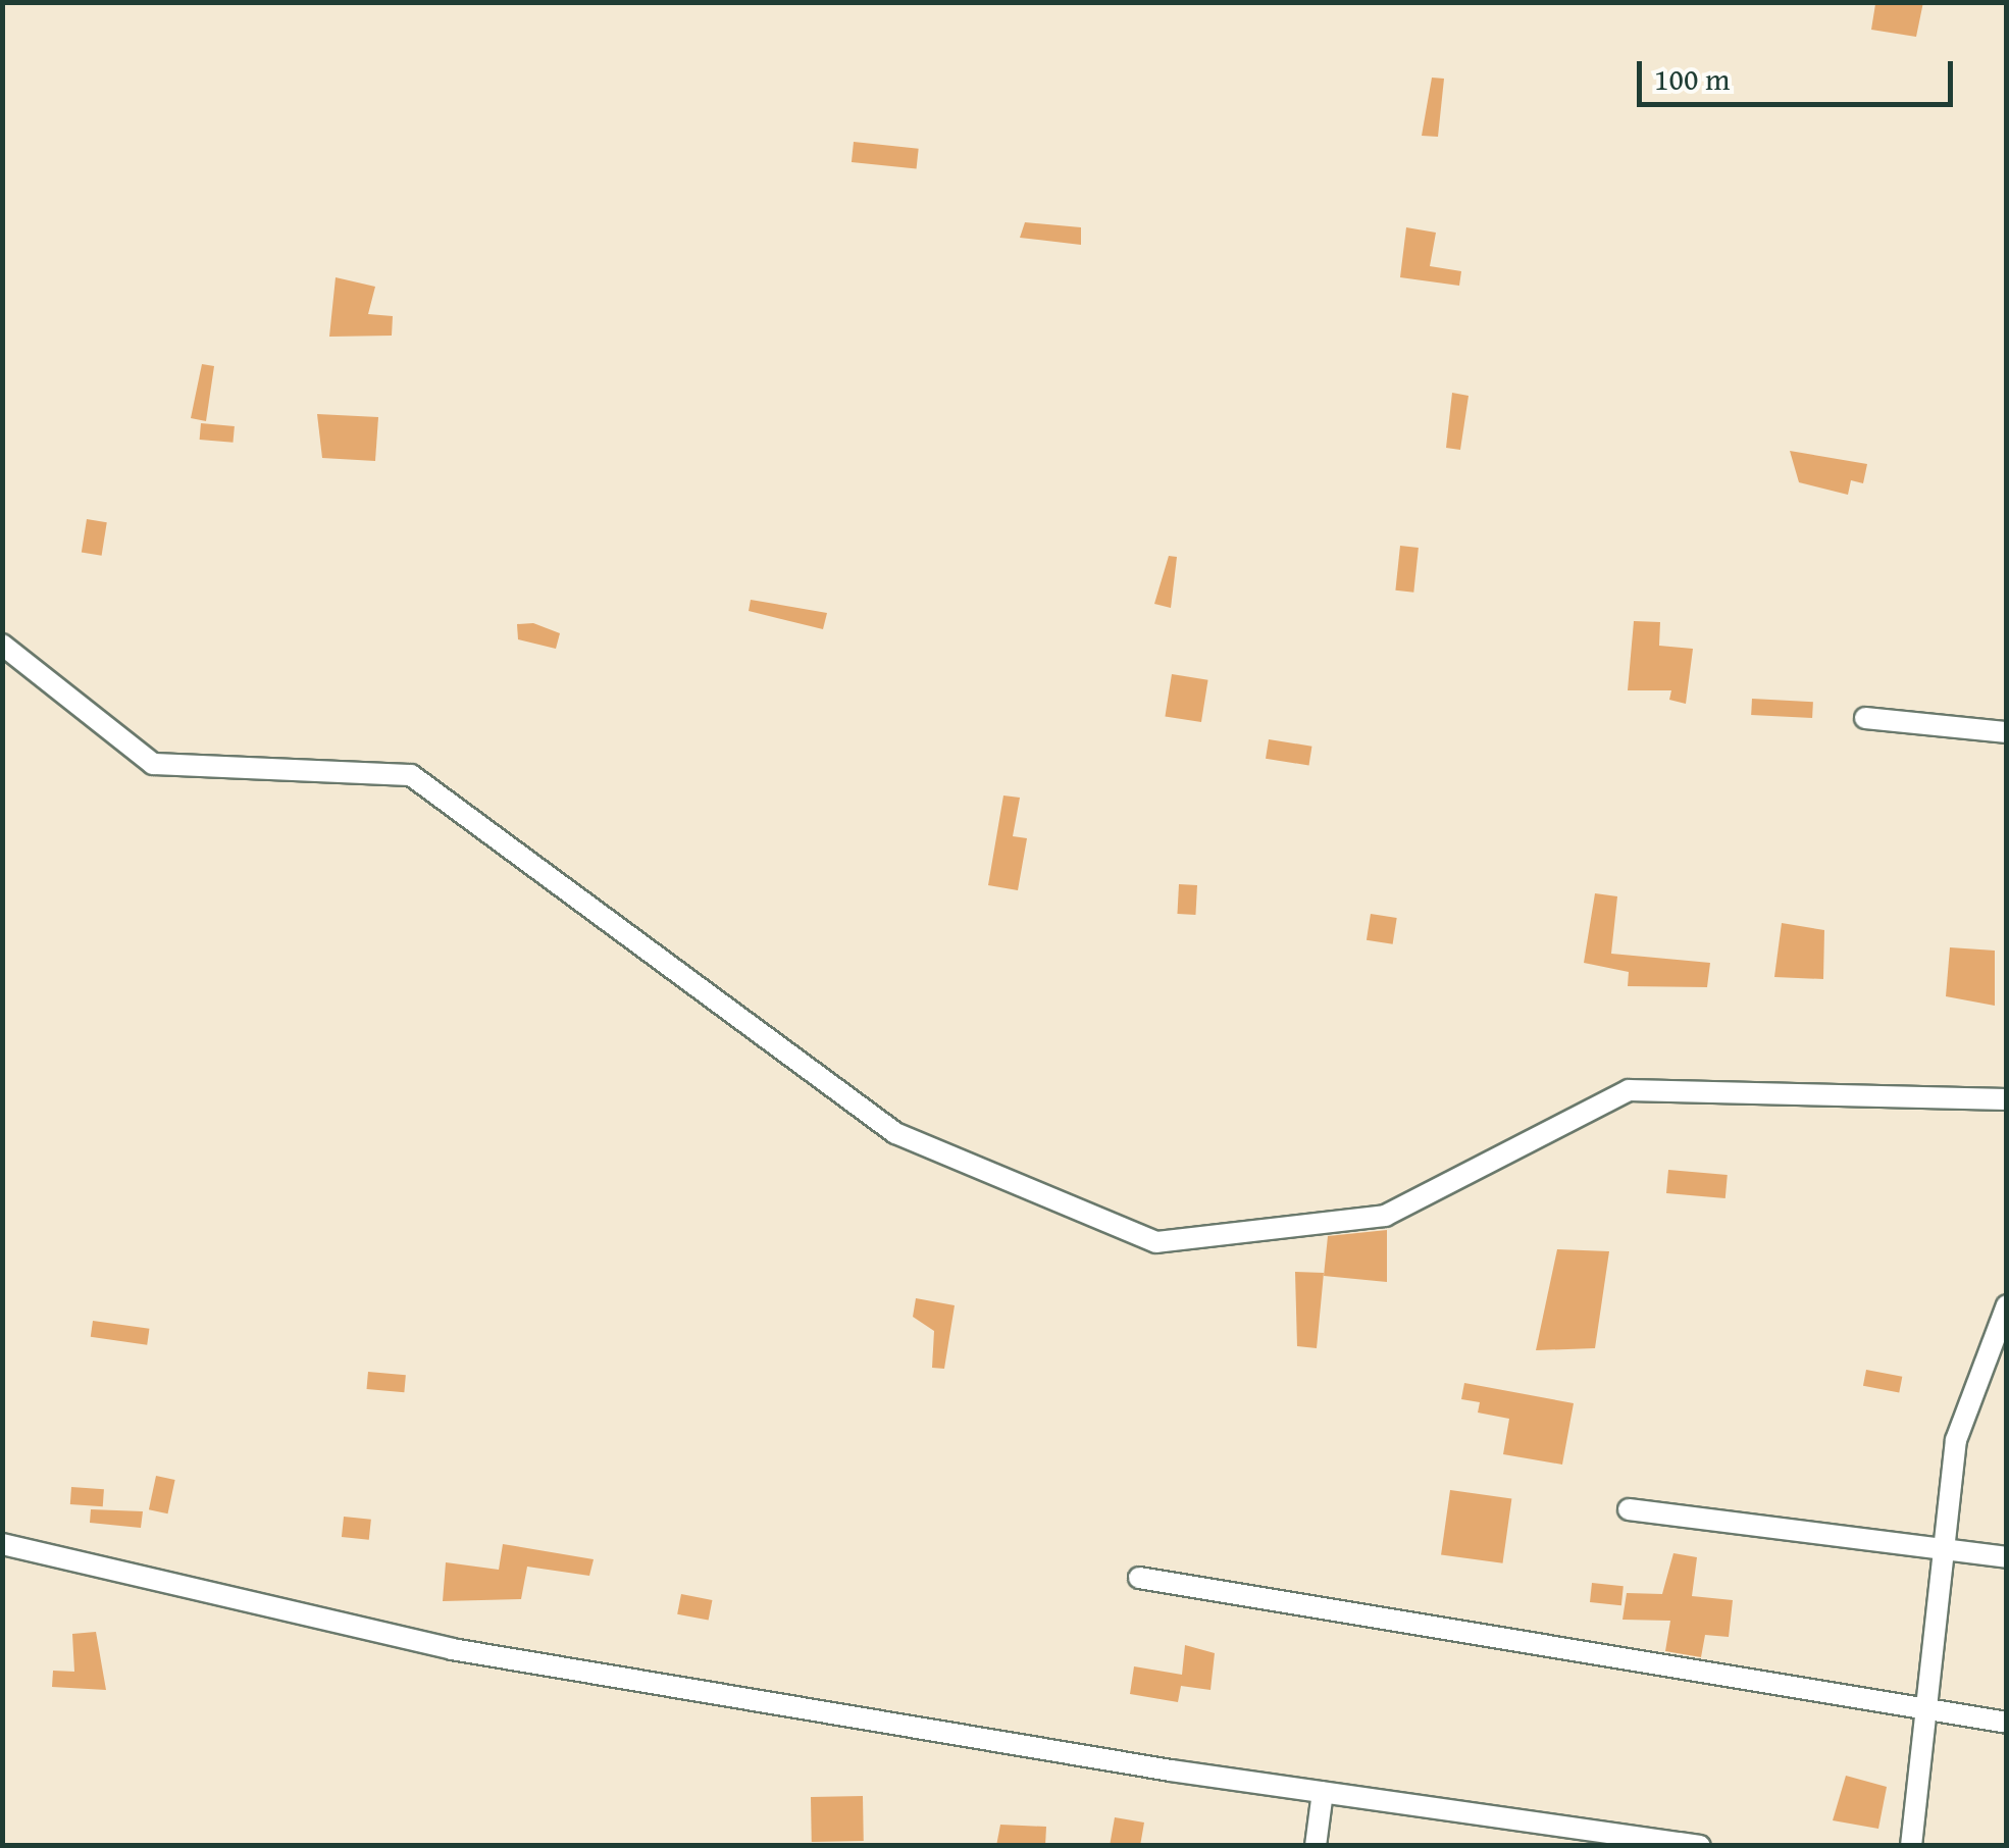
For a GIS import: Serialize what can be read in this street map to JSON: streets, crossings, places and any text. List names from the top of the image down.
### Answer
{
  "scale_bar": "100 m"
}
